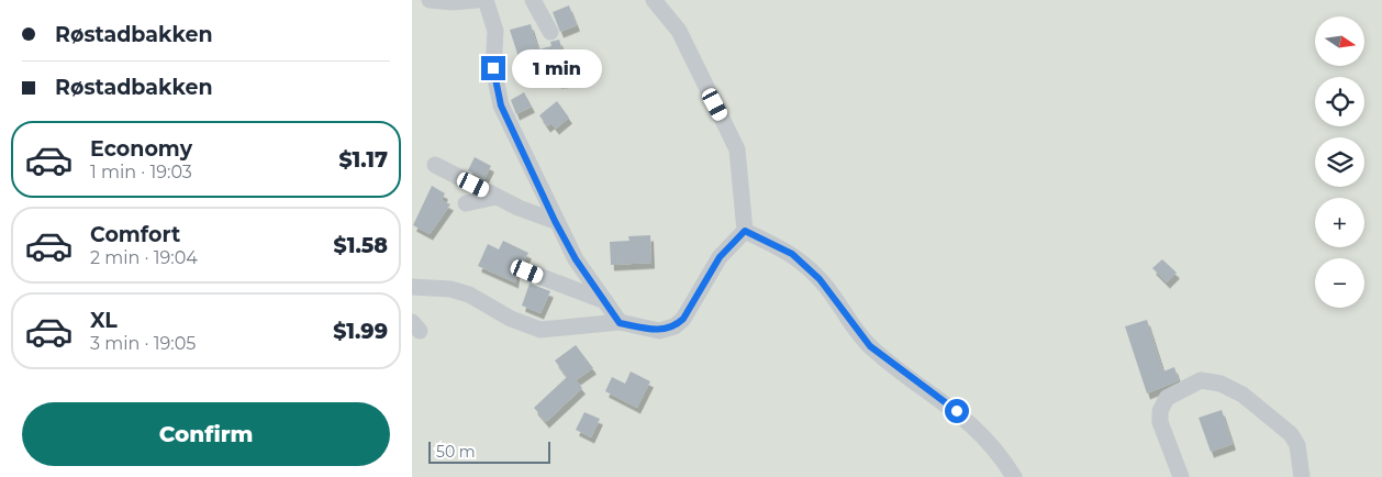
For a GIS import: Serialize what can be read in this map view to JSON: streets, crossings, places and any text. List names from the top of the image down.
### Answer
{
  "scale_bar": "50 m",
  "north": "right",
  "page": {
    "banner": ["Røstadbakken", "Røstadbakken"],
    "map_buttons": ["+", "−"],
    "bubble": "1 min",
    "list": [
      {
        "name": "Economy",
        "note": "1 min · 19:03",
        "value": "$1.17"
      },
      {
        "name": "Comfort",
        "note": "2 min · 19:04",
        "value": "$1.58"
      },
      {
        "name": "XL",
        "note": "3 min · 19:05",
        "value": "$1.99"
      }
    ],
    "buttons": "Confirm",
    "scale": "50 m"
  }
}
